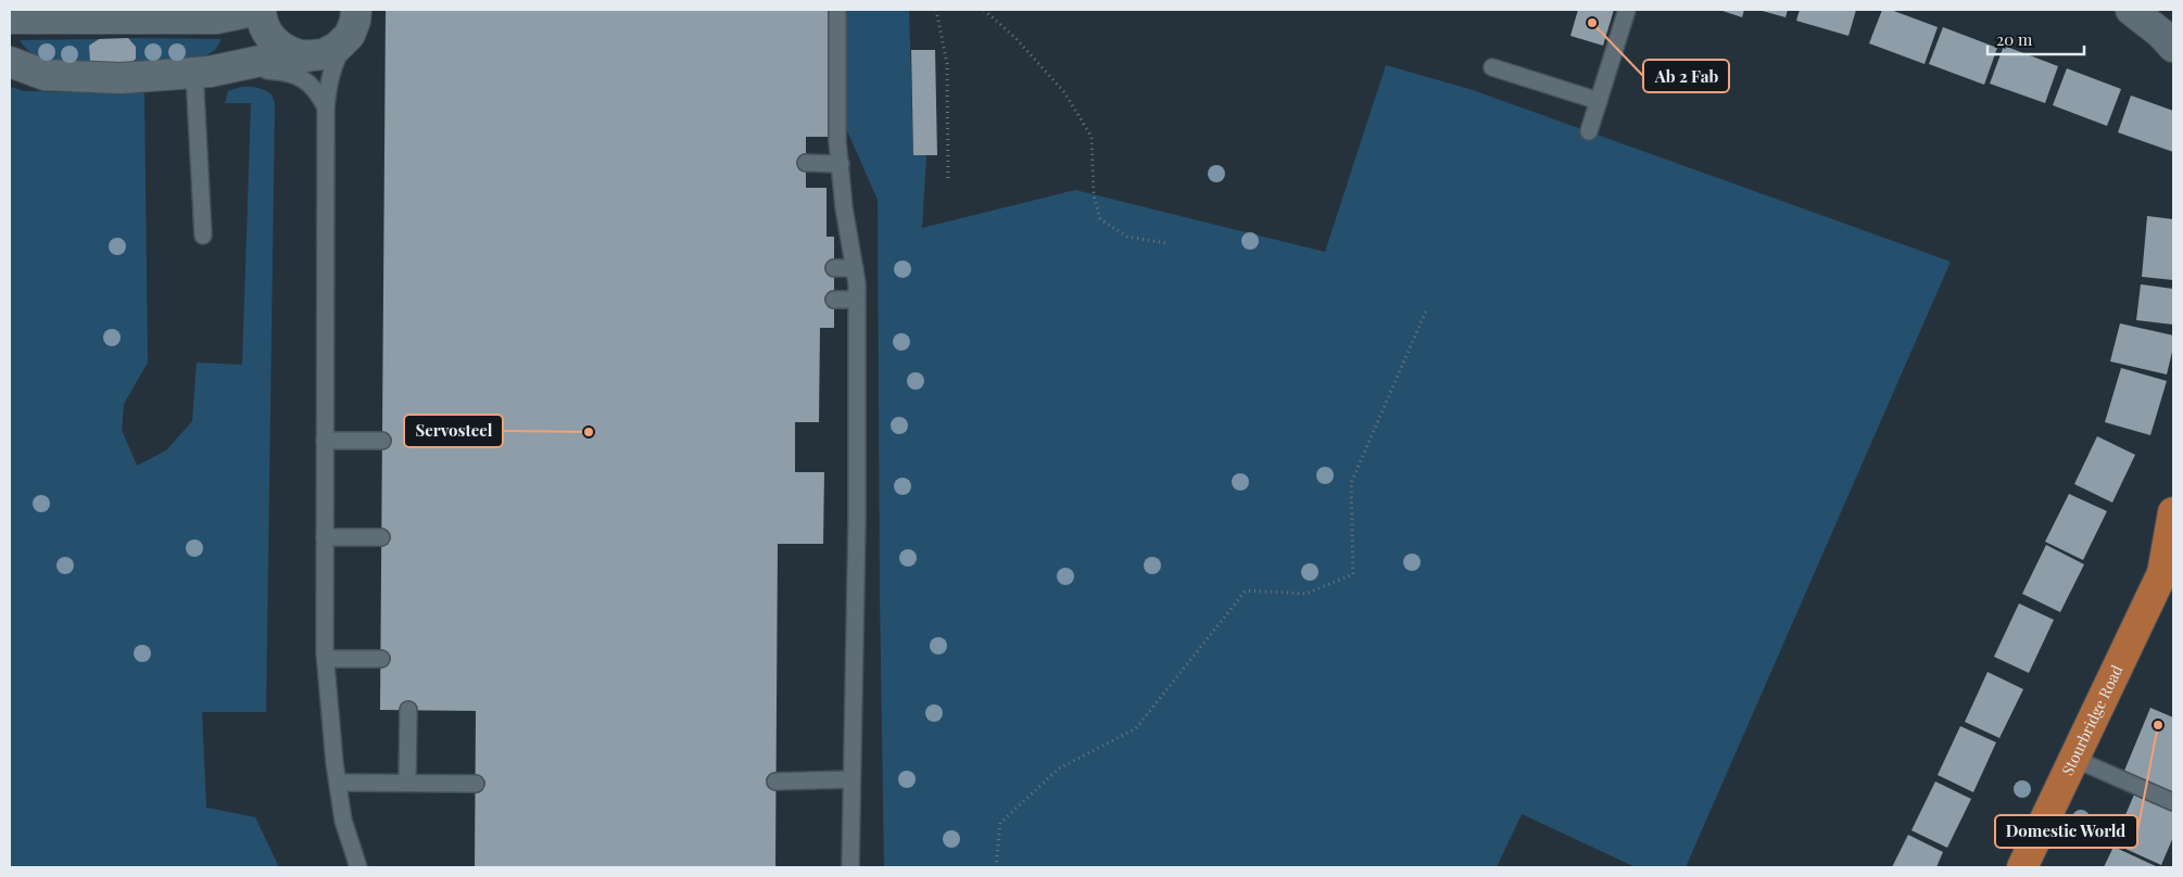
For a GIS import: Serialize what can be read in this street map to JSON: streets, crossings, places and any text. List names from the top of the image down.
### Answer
{
  "streets": {
    "main road": ["Stourbridge Road"]
  },
  "places": ["Ab 2 Fab", "Servosteel", "Domestic World"],
  "scale_bar": "20 m"
}
